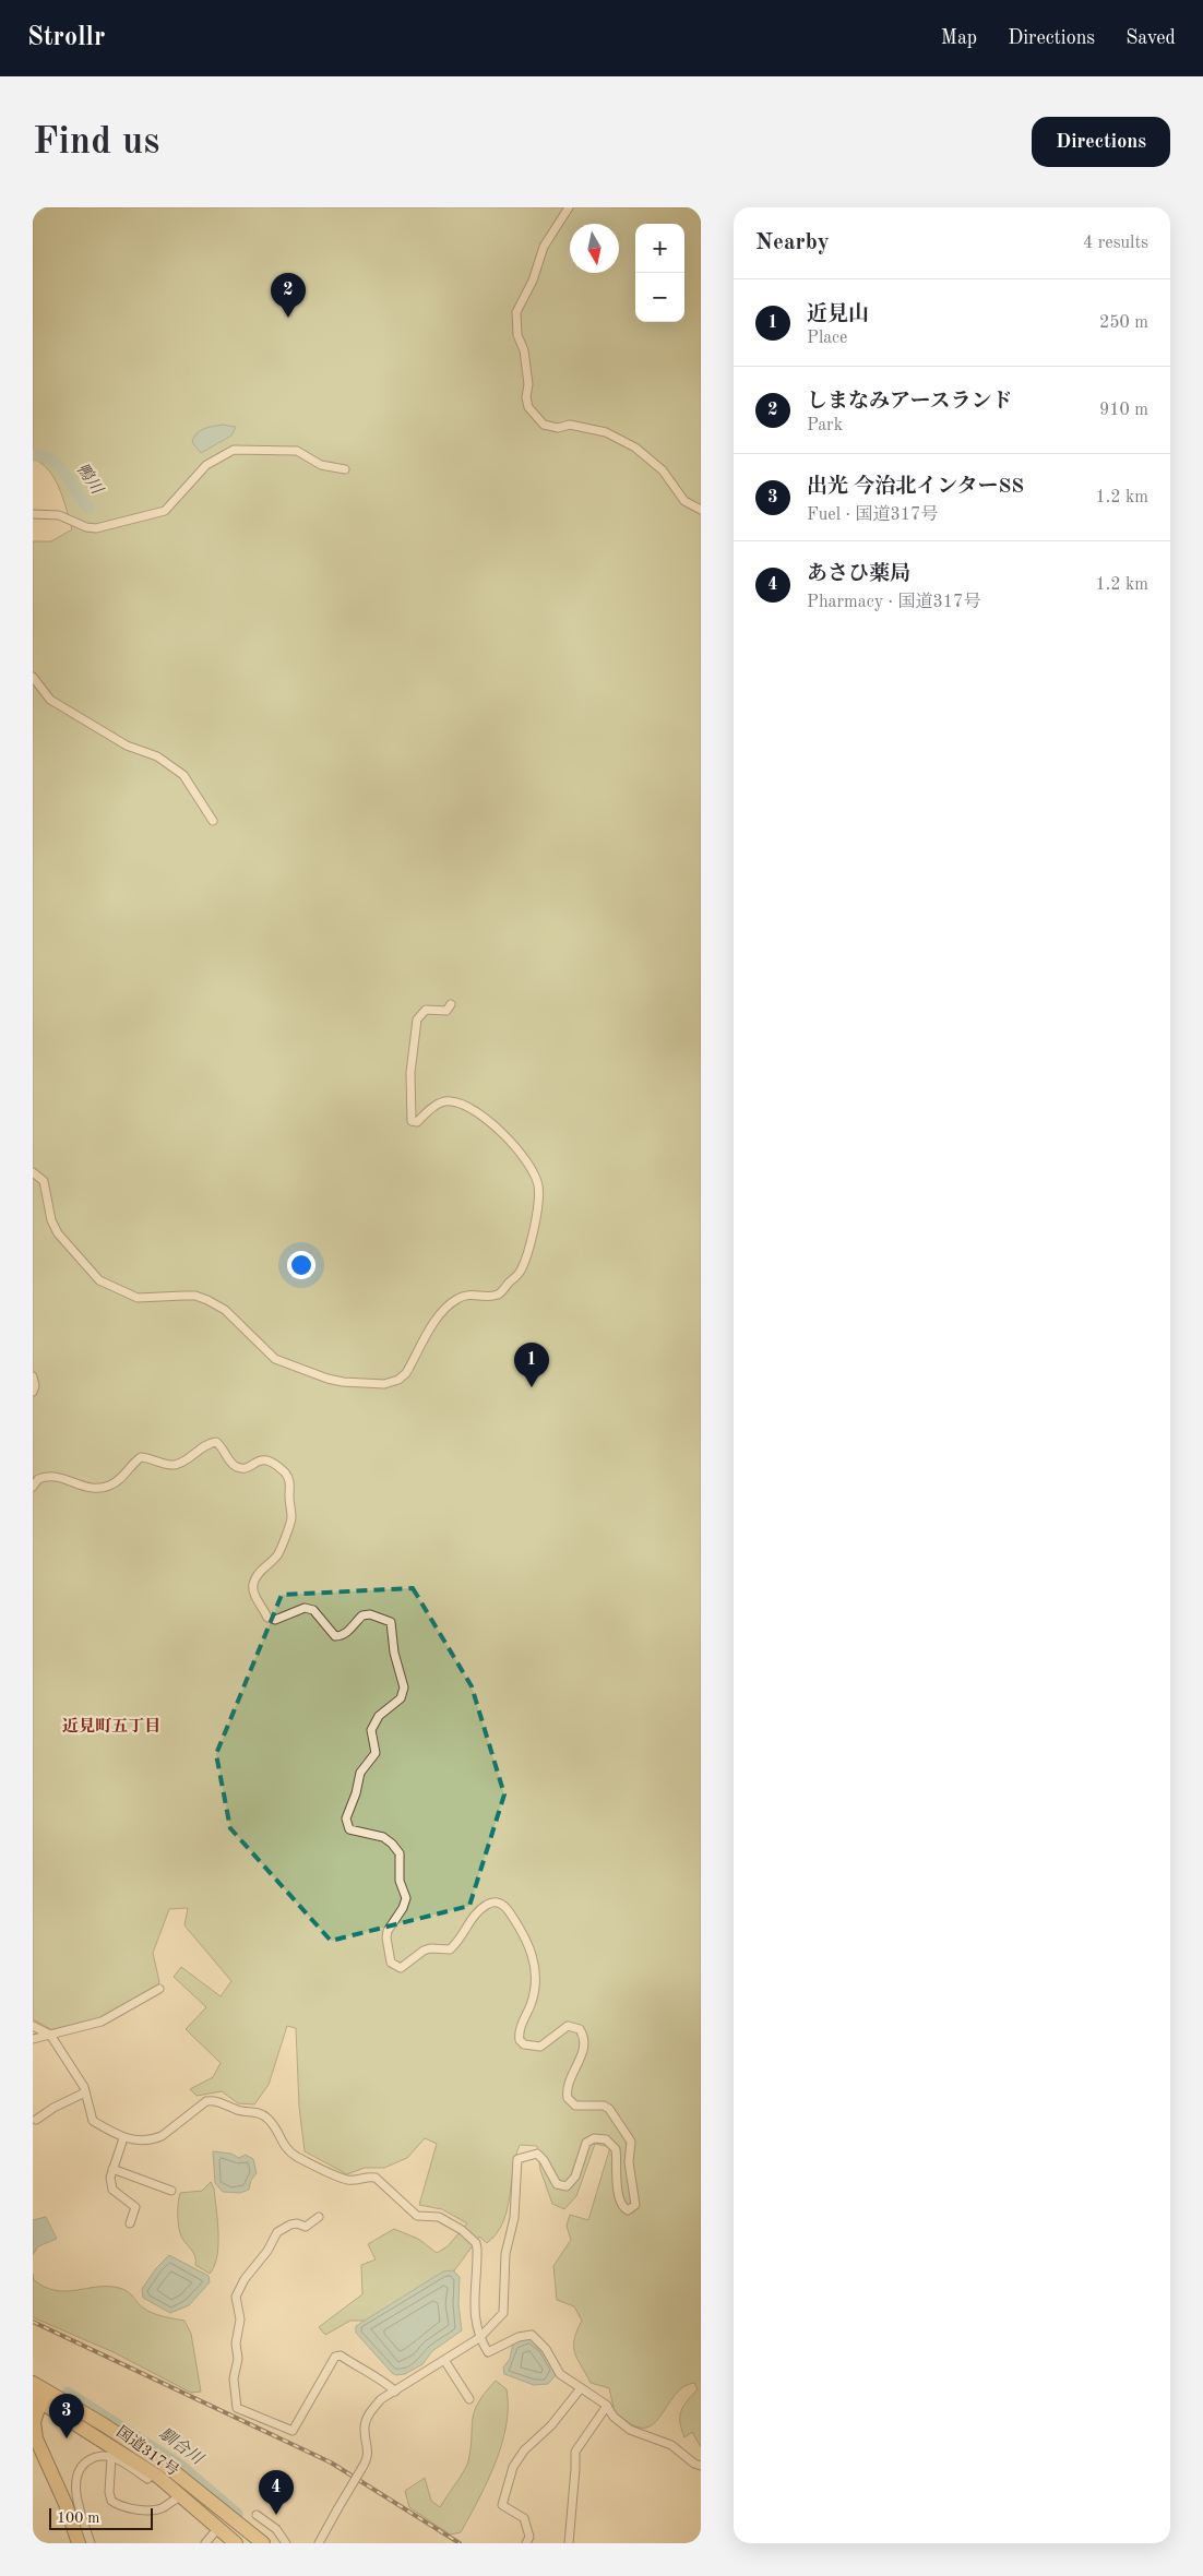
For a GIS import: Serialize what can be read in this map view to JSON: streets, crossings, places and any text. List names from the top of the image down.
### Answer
{
  "streets": {
    "highway": ["国道317号"]
  },
  "districts": ["近見町五丁目"],
  "water": ["鴨川", "馴合川"],
  "scale_bar": "100 m",
  "north": "bottom",
  "page": {
    "header": "Strollr",
    "nav": ["Map", "Directions", "Saved"],
    "buttons": "Directions",
    "title": "Find us",
    "heading": ["Nearby", "4 results"],
    "map_buttons": ["+", "−"],
    "pins": [
      "2",
      "1",
      "3",
      "4"
    ],
    "list": [
      {
        "mark": "1",
        "name": "近見山",
        "note": "Place",
        "value": "250 m"
      },
      {
        "mark": "2",
        "name": "しまなみアースランド",
        "note": "Park",
        "value": "910 m"
      },
      {
        "mark": "3",
        "name": "出光 今治北インターSS",
        "note": "Fuel · 国道317号",
        "value": "1.2 km"
      },
      {
        "mark": "4",
        "name": "あさひ薬局",
        "note": "Pharmacy · 国道317号",
        "value": "1.2 km"
      }
    ],
    "scale": "100 m"
  }
}
